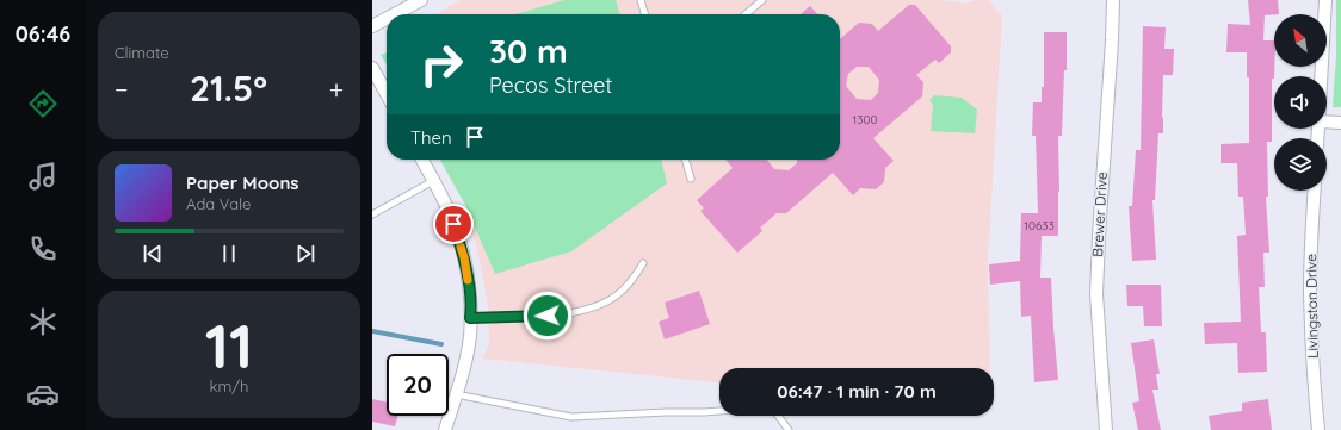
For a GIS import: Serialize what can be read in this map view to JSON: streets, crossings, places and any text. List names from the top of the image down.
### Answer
{
  "streets": {
    "street": ["Brewer Drive", "Livingston Drive"]
  },
  "house_numbers": ["1300", "10633"],
  "north": "top left",
  "page": {
    "tabs": "06:46",
    "tile": [
      "Climate",
      ["11", "km/h"]
    ],
    "turn": ["30 m", "Pecos Street"],
    "heat": ["−", "21.5°", "+"],
    "then": "Then",
    "song": ["Paper Moons", "Ada Vale"],
    "limit": "20",
    "trip": "06:47 · 1 min · 70 m"
  }
}
